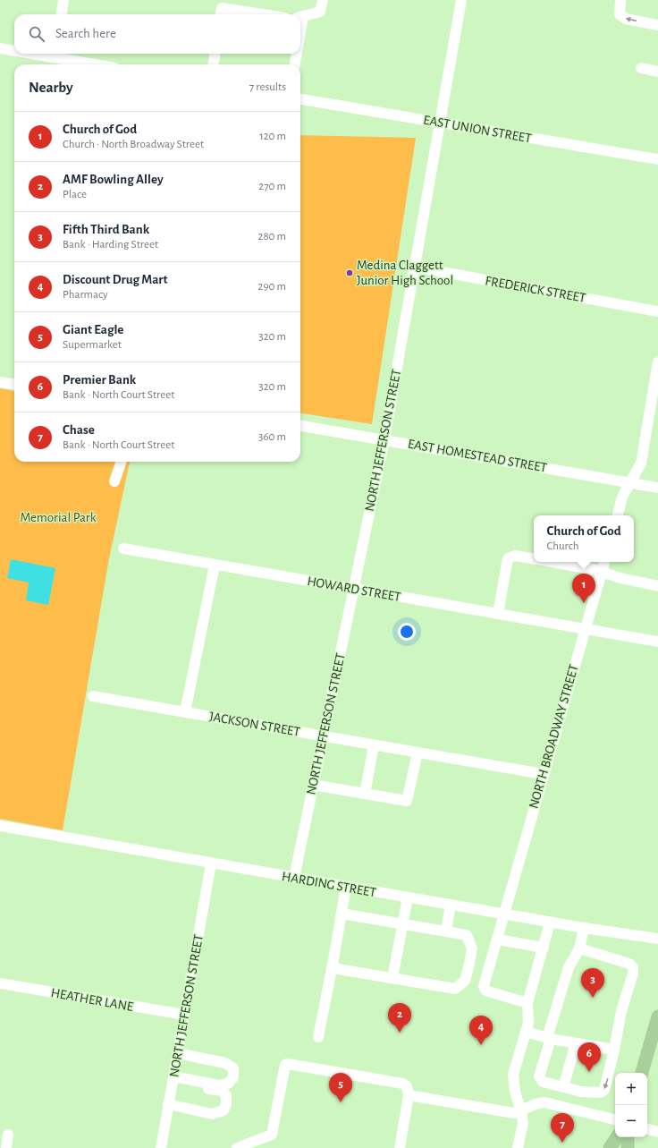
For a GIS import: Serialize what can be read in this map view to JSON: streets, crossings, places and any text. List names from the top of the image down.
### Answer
{
  "streets": {
    "street": [
      "EAST UNION STREET",
      "FREDERICK STREET",
      "NORTH JEFFERSON STREET",
      "EAST HOMESTEAD STREET",
      "HOWARD STREET",
      "JACKSON STREET",
      "NORTH BROADWAY STREET",
      "HARDING STREET",
      "HEATHER LANE"
    ]
  },
  "crossings": [
    ["EAST UNION STREET", "NORTH JEFFERSON STREET"],
    ["FREDERICK STREET", "NORTH JEFFERSON STREET"],
    ["NORTH JEFFERSON STREET", "EAST HOMESTEAD STREET"],
    ["NORTH JEFFERSON STREET", "HOWARD STREET"],
    ["NORTH JEFFERSON STREET", "JACKSON STREET"],
    ["NORTH JEFFERSON STREET", "HARDING STREET"],
    ["NORTH JEFFERSON STREET", "HEATHER LANE"],
    ["HOWARD STREET", "NORTH BROADWAY STREET"],
    ["JACKSON STREET", "NORTH BROADWAY STREET"],
    ["NORTH BROADWAY STREET", "HARDING STREET"]
  ],
  "parks": ["Memorial Park"],
  "places": ["Medina Claggett Junior High School"],
  "page": {
    "search": "Search here",
    "heading": ["Nearby", "7 results"],
    "list": [
      {
        "mark": "1",
        "name": "Church of God",
        "note": "Church · North Broadway Street",
        "value": "120 m"
      },
      {
        "mark": "2",
        "name": "AMF Bowling Alley",
        "note": "Place",
        "value": "270 m"
      },
      {
        "mark": "3",
        "name": "Fifth Third Bank",
        "note": "Bank · Harding Street",
        "value": "280 m"
      },
      {
        "mark": "4",
        "name": "Discount Drug Mart",
        "note": "Pharmacy",
        "value": "290 m"
      },
      {
        "mark": "5",
        "name": "Giant Eagle",
        "note": "Supermarket",
        "value": "320 m"
      },
      {
        "mark": "6",
        "name": "Premier Bank",
        "note": "Bank · North Court Street",
        "value": "320 m"
      },
      {
        "mark": "7",
        "name": "Chase",
        "note": "Bank · North Court Street",
        "value": "360 m"
      }
    ],
    "popup": ["Church of God", "Church"],
    "pins": [
      "1",
      "3",
      "2",
      "4",
      "6",
      "5",
      "7"
    ],
    "map_buttons": ["+", "−"]
  }
}
